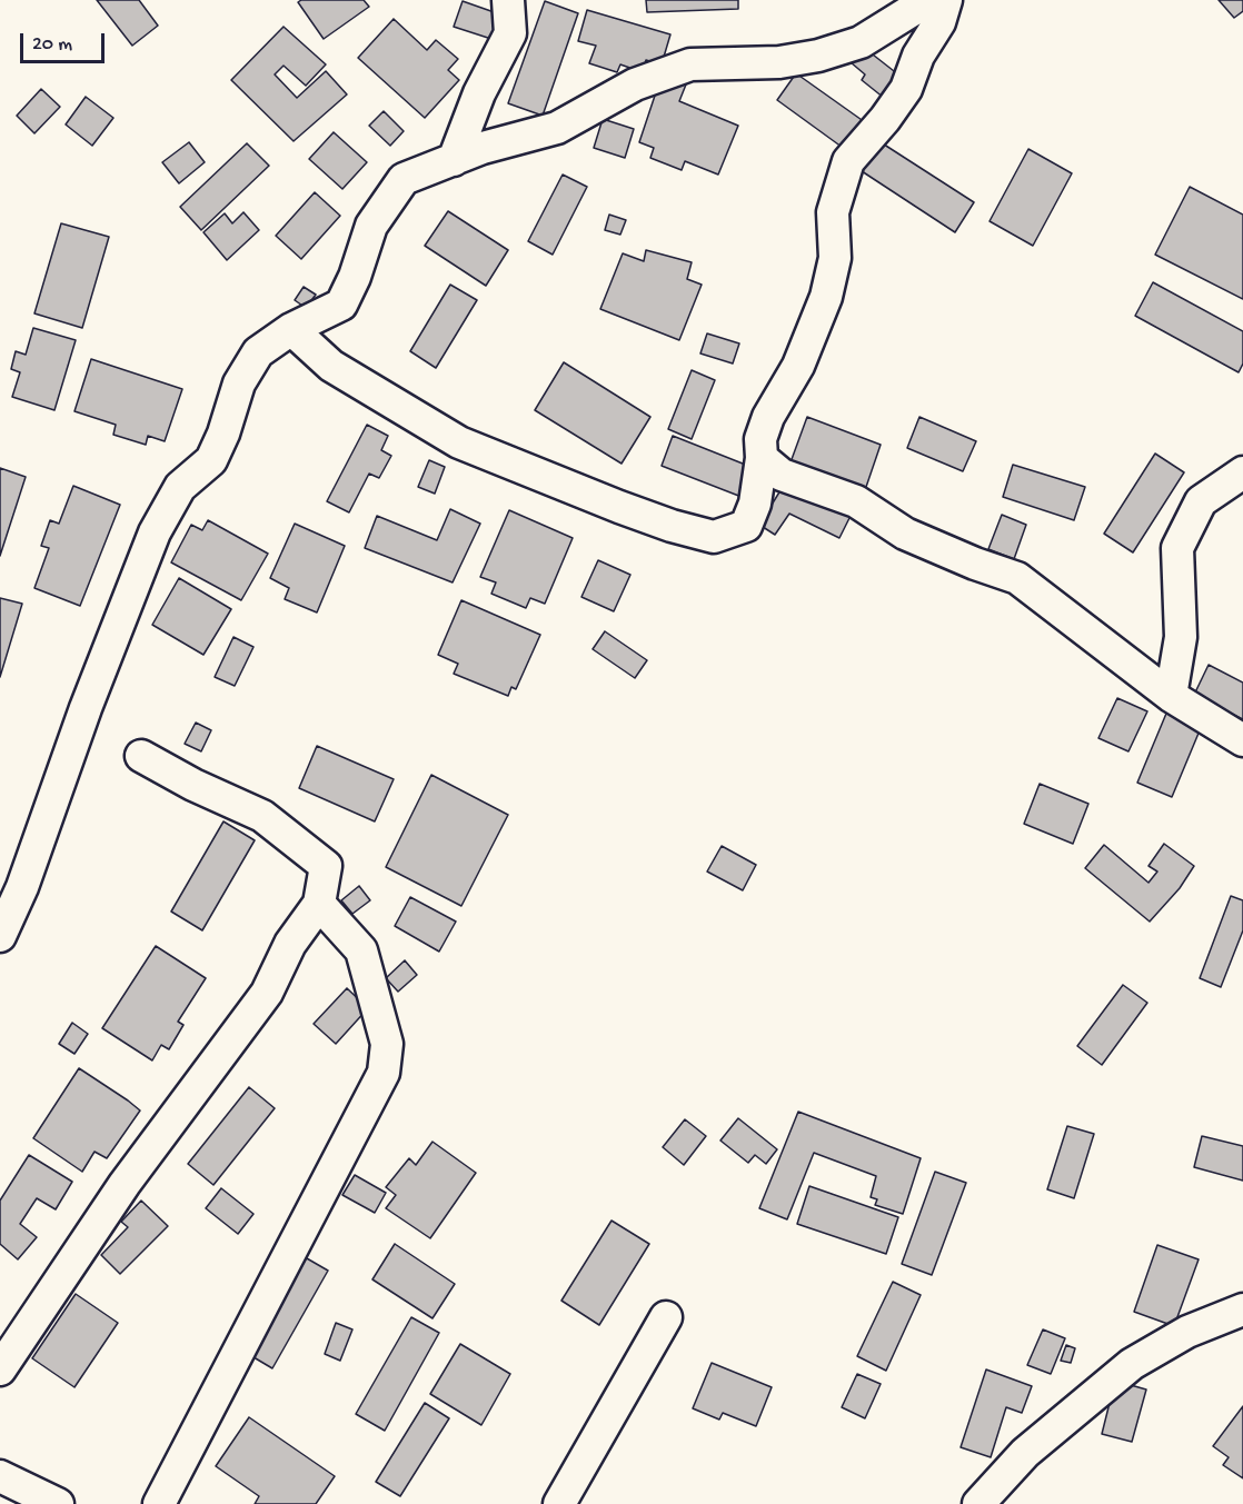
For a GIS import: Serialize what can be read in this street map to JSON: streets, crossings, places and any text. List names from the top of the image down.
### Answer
{
  "scale_bar": "20 m"
}
